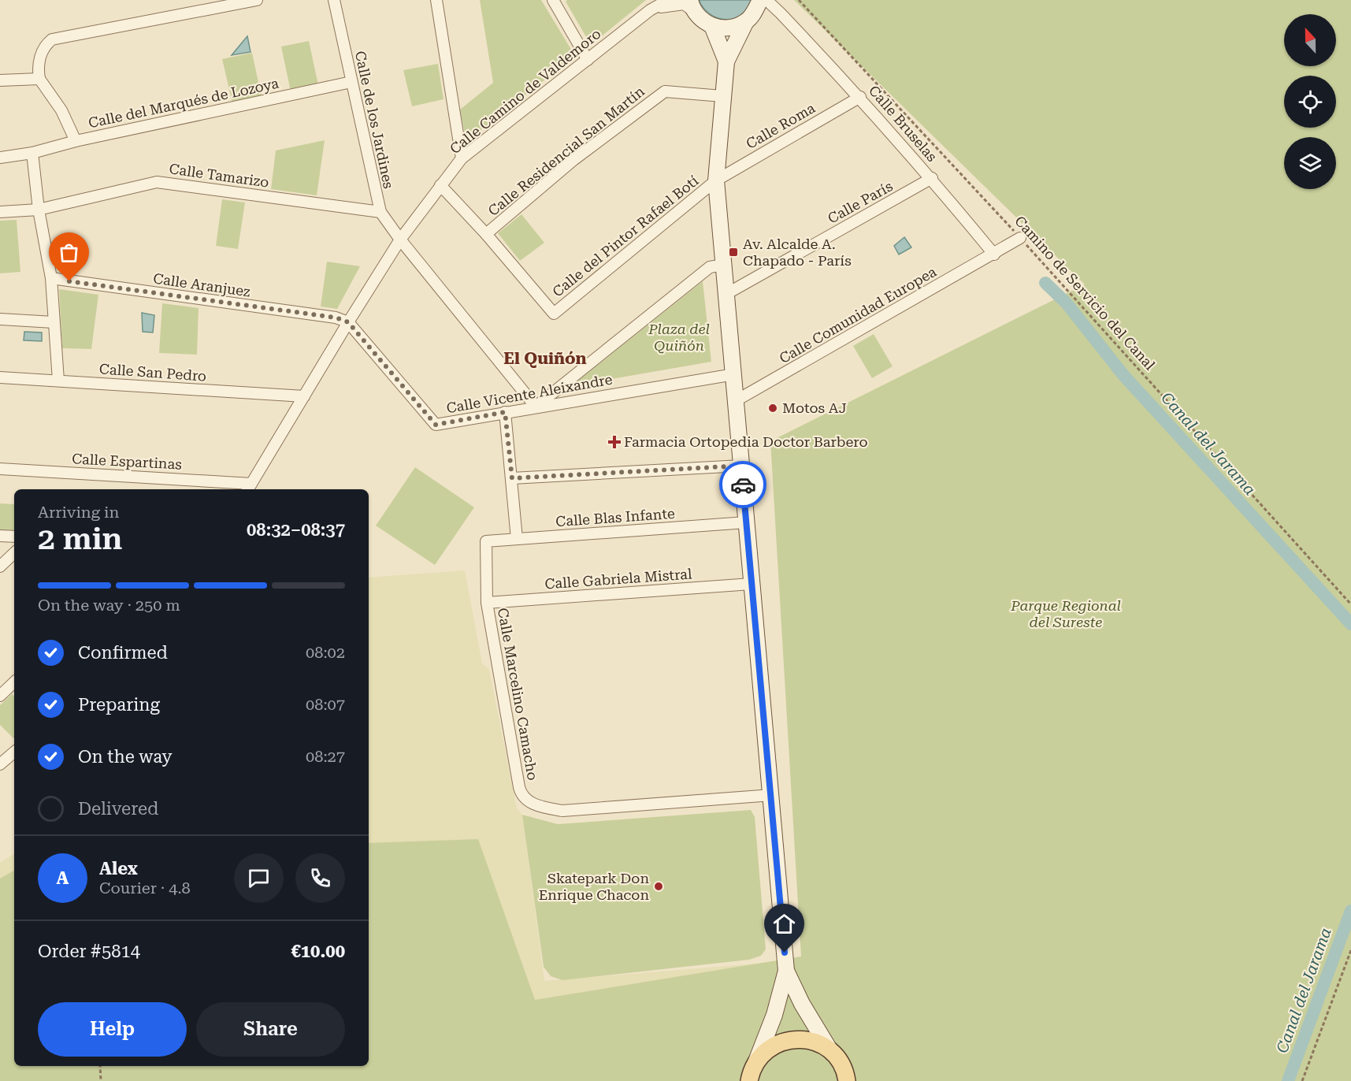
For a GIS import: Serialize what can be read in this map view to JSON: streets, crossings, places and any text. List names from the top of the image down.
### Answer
{
  "streets": {
    "street": [
      "Calle Camino de Valdemoro",
      "Calle del Marqués de Lozoya",
      "Calle de los Jardines",
      "Calle Bruselas",
      "Calle Roma",
      "Calle Residencial San Martín",
      "Calle Tamarizo",
      "Calle París",
      "Calle del Pintor Rafael Botí",
      "Calle Aranjuez",
      "Calle Comunidad Europea",
      "Calle San Pedro",
      "Calle Vicente Aleixandre",
      "Calle Espartinas",
      "Calle Blas Infante",
      "Calle Gabriela Mistral",
      "Calle Marcelino Camacho"
    ],
    "path": ["Camino de Servicio del Canal"]
  },
  "crossings": [
    ["Calle Camino de Valdemoro", "Calle de los Jardines"],
    ["Calle Camino de Valdemoro", "Calle del Pintor Rafael Botí"],
    ["Calle Camino de Valdemoro", "Calle Aranjuez"],
    ["Calle Camino de Valdemoro", "Calle San Pedro"],
    ["Calle Camino de Valdemoro", "Calle Vicente Aleixandre"],
    ["Calle Camino de Valdemoro", "Calle Espartinas"],
    ["Calle del Marqués de Lozoya", "Calle de los Jardines"],
    ["Calle de los Jardines", "Calle Tamarizo"],
    ["Calle de los Jardines", "Calle Vicente Aleixandre"],
    ["Calle Bruselas", "Calle Roma"],
    ["Calle Bruselas", "Calle París"],
    ["Calle Bruselas", "Calle Comunidad Europea"],
    ["Calle Roma", "Calle del Pintor Rafael Botí"],
    ["Calle Residencial San Martín", "Calle del Pintor Rafael Botí"],
    ["Calle Aranjuez", "Calle Vicente Aleixandre"],
    ["Calle Blas Infante", "Calle Marcelino Camacho"],
    ["Calle Gabriela Mistral", "Calle Marcelino Camacho"]
  ],
  "districts": ["El Quiñón"],
  "water": ["Canal del Jarama"],
  "parks": ["Plaza del Quiñón", "Parque Regional del Sureste"],
  "places": {
    "transit": ["Av. Alcalde A. Chapado - París"],
    "other": ["Motos AJ", "Skatepark Don Enrique Chacon"],
    "health": ["Farmacia Ortopedia Doctor Barbero"]
  },
  "north": "top",
  "page": {
    "heading": ["2 min", "Arriving in", "08:32–08:37"],
    "panel": [
      "Alex",
      "Courier · 4.8",
      "Order #5814",
      "€10.00"
    ],
    "bar": "On the way · 250 m",
    "list": [
      ["Confirmed", "08:02"],
      ["Preparing", "08:07"],
      ["On the way", "08:27"],
      "Delivered"
    ],
    "round": "A",
    "buttons": ["Help", "Share"]
  }
}
